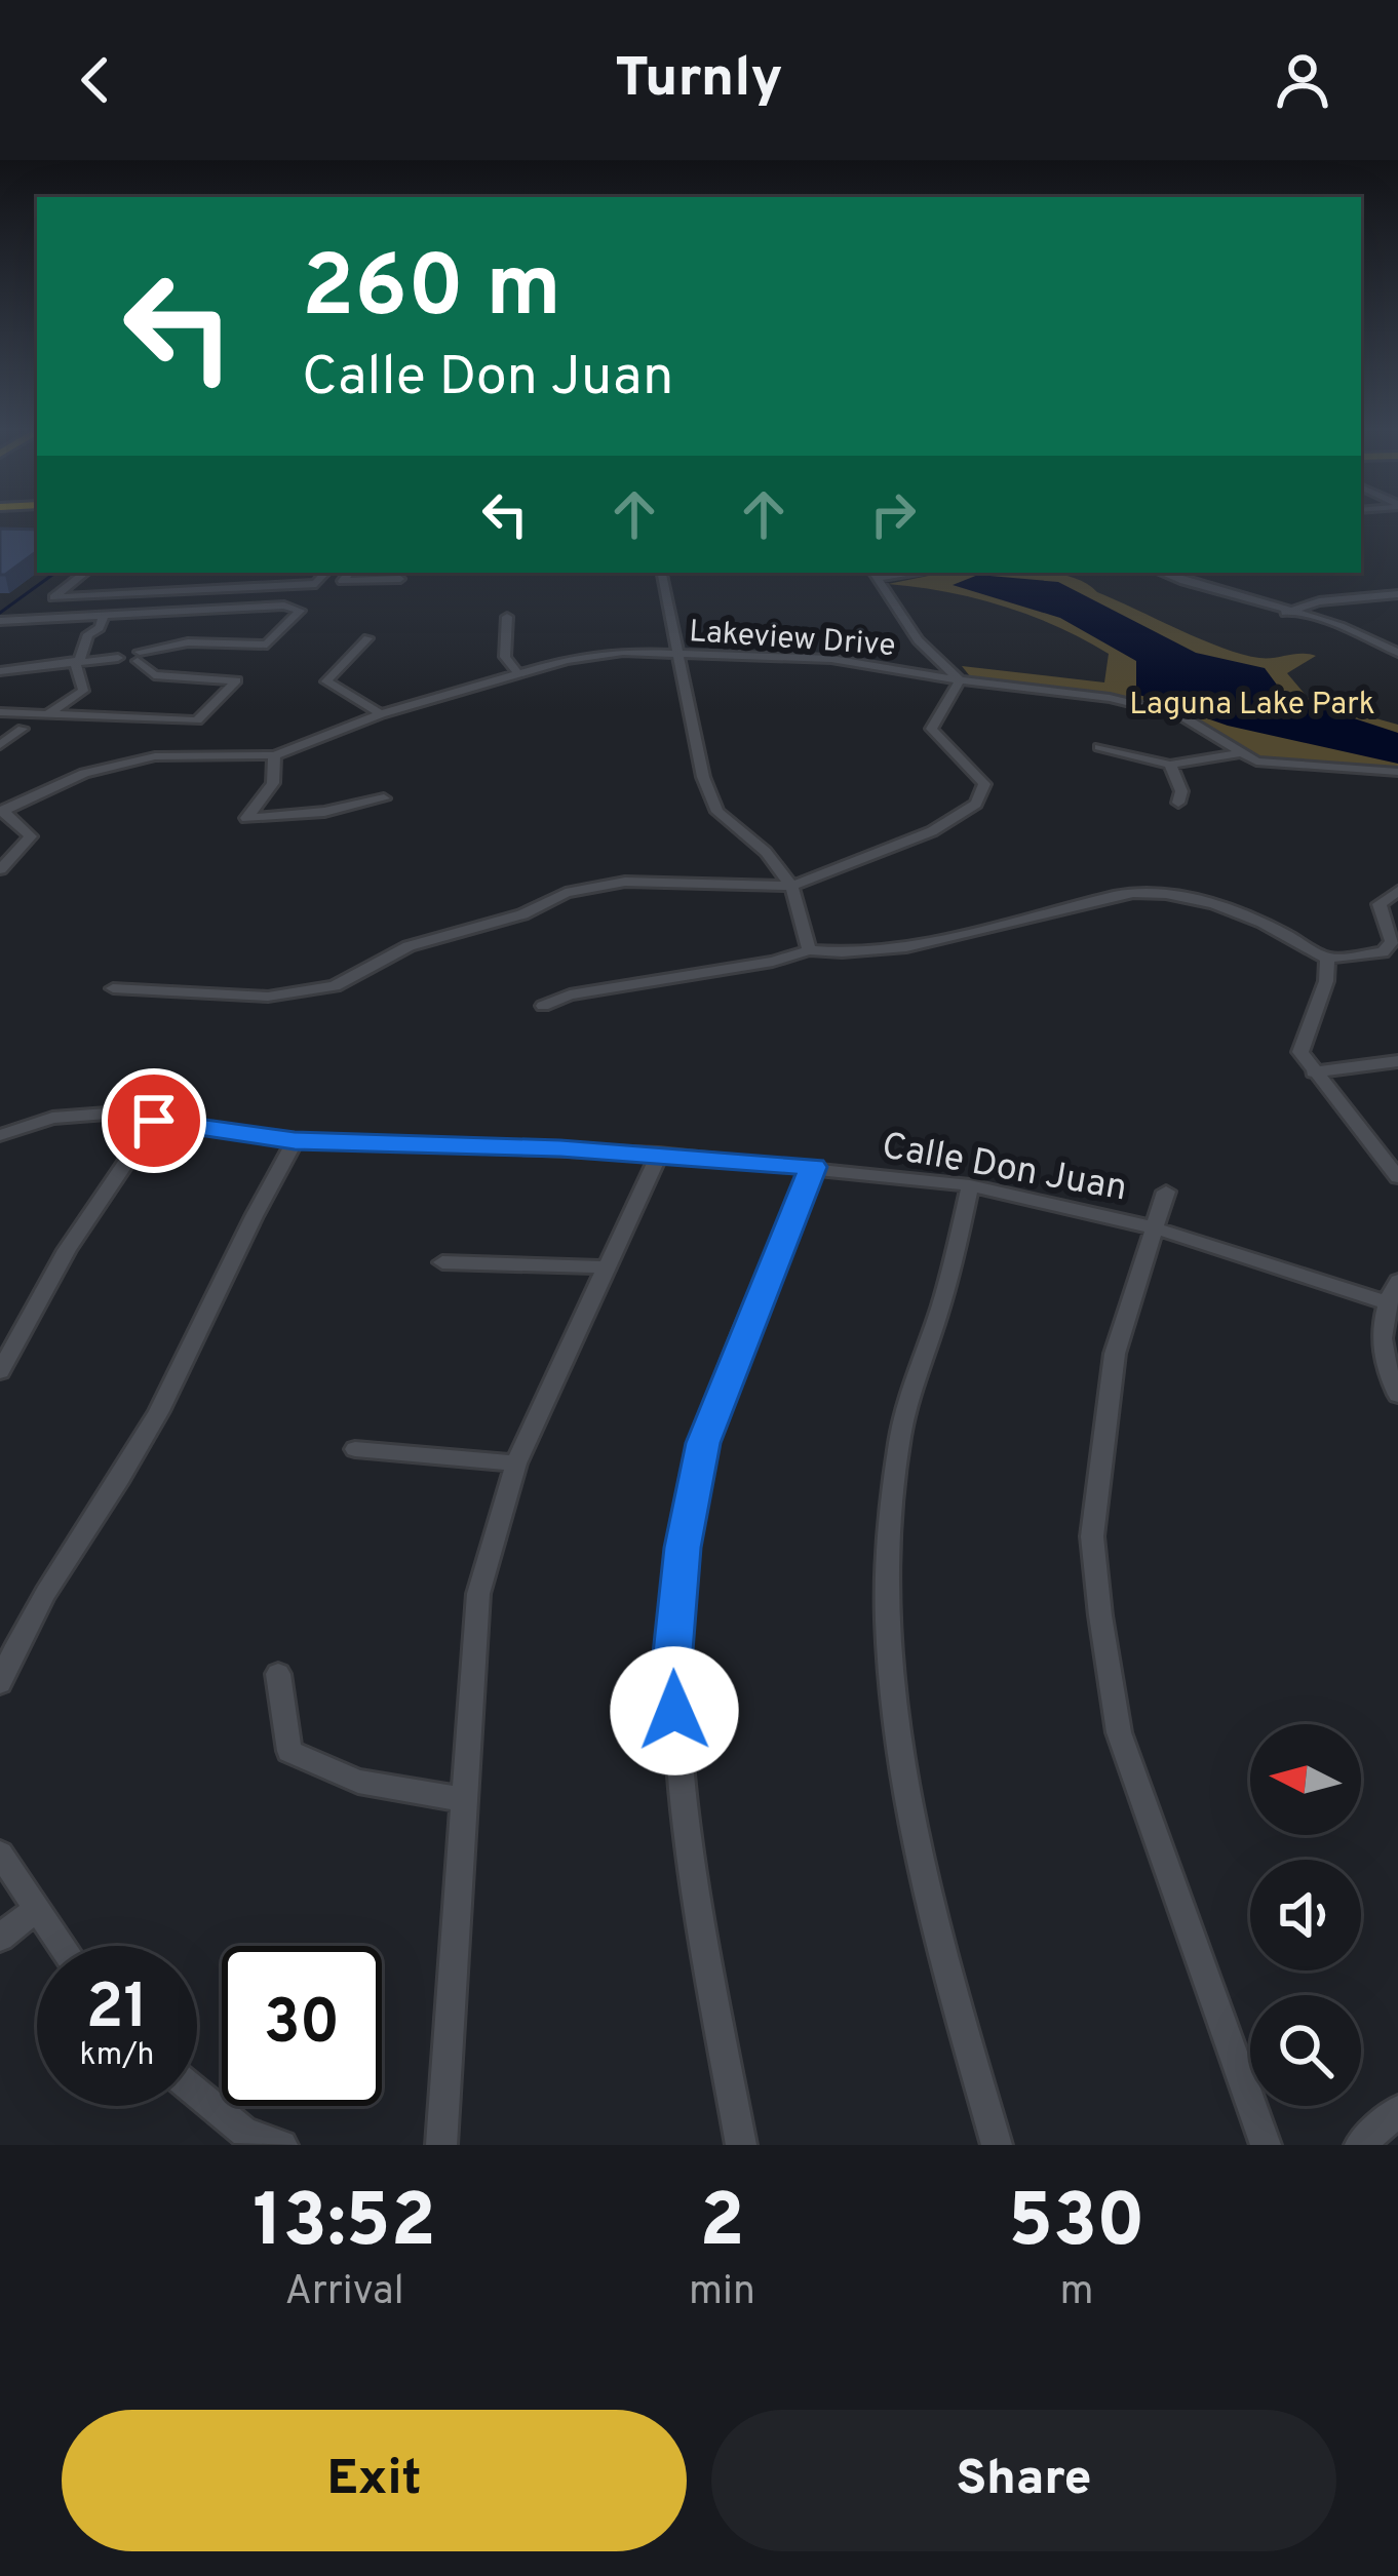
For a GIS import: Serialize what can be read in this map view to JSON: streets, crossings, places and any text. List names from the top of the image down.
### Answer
{
  "streets": {
    "street": ["Lakeview Drive", "Calle Don Juan"]
  },
  "parks": ["Laguna Lake Park"],
  "north": "left",
  "page": {
    "header": "Turnly",
    "turn": ["260 m", "Calle Don Juan"],
    "speed": "21 km/h",
    "limit": "30",
    "eta": [
      "13:52",
      "Arrival",
      "2",
      "min",
      "530",
      "m"
    ],
    "buttons": ["Exit", "Share"]
  }
}
